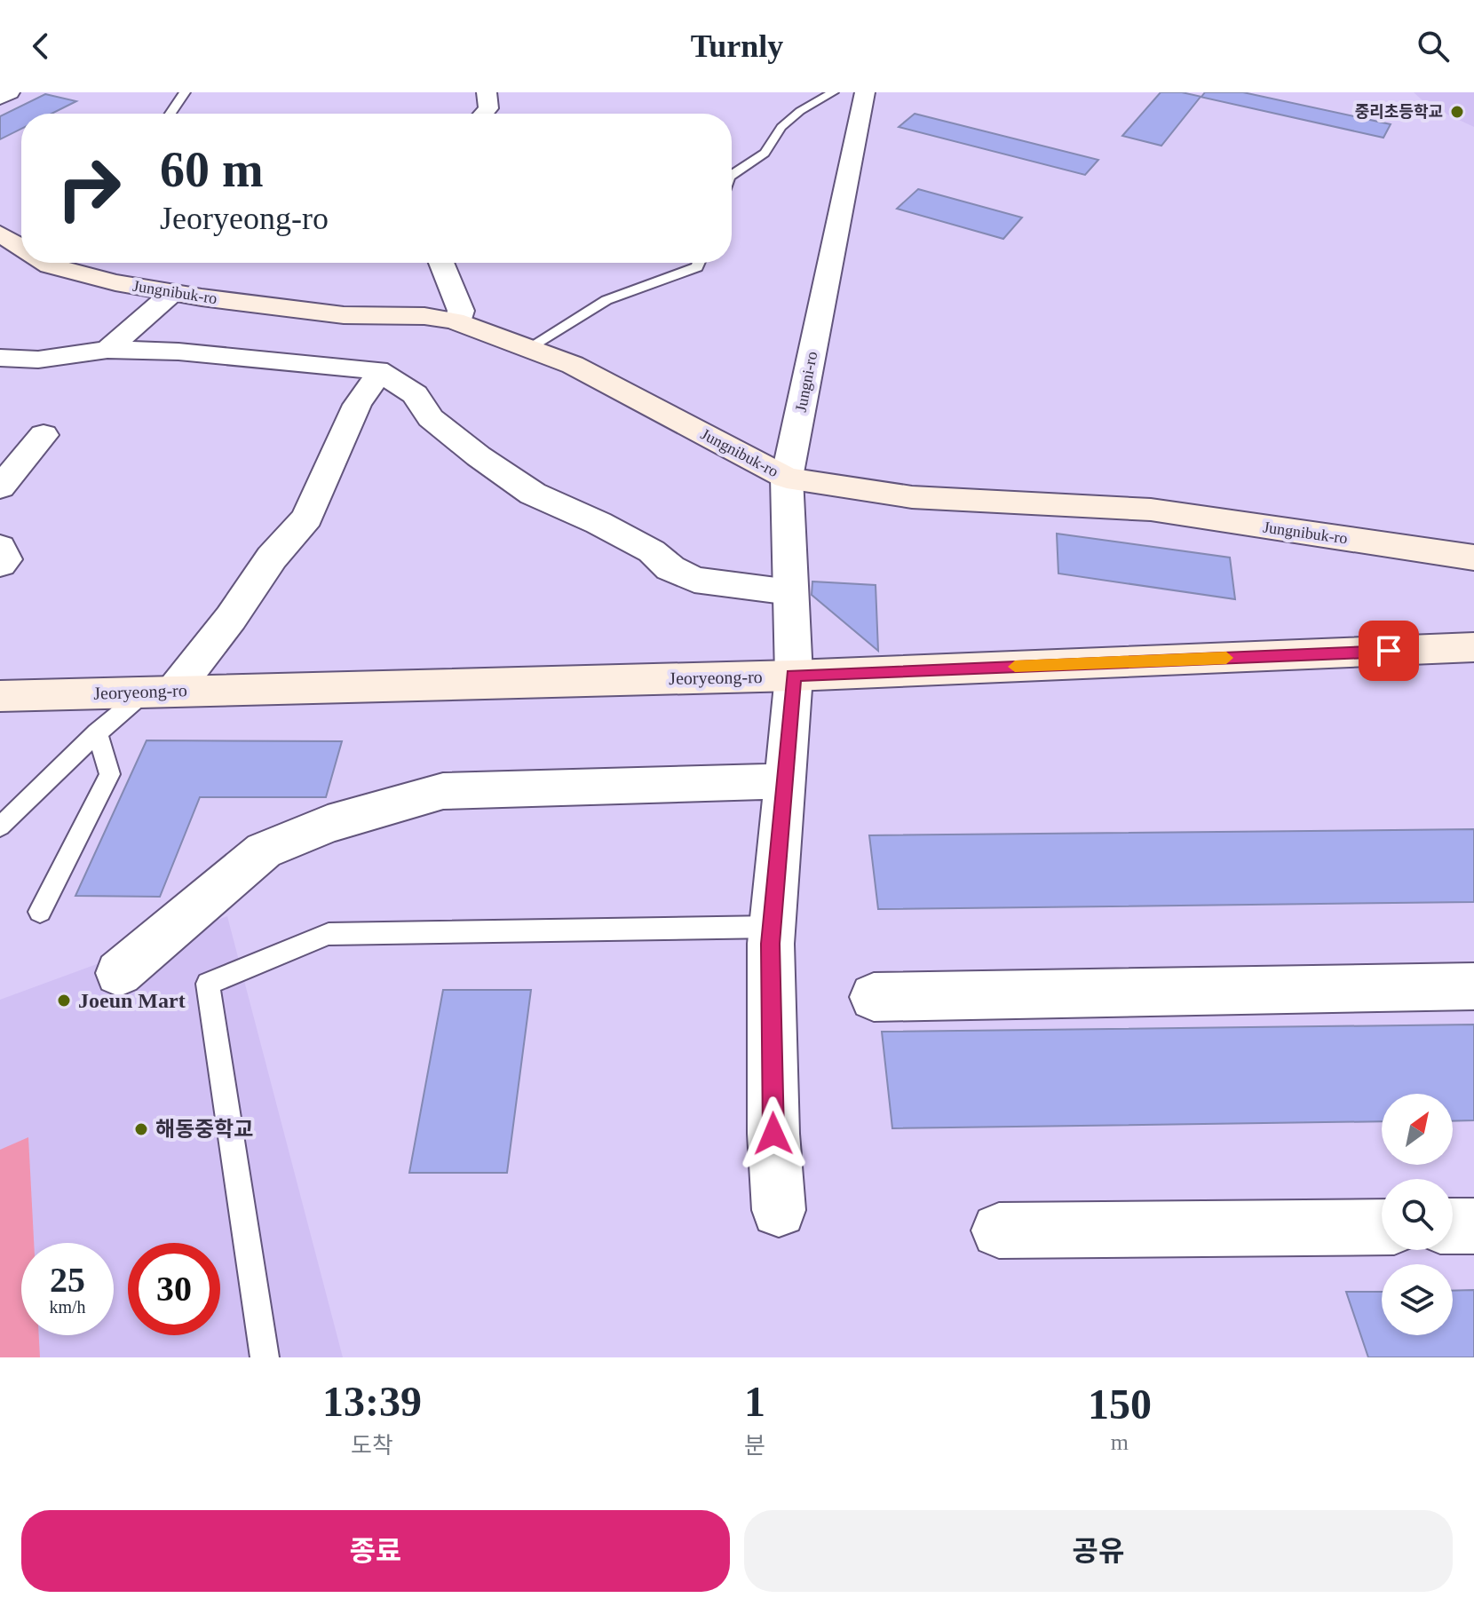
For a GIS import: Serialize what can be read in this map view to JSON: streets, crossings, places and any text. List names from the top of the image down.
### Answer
{
  "streets": {
    "main road": ["Jungnibuk-ro", "Jeoryeong-ro"],
    "street": ["Jungni-ro"]
  },
  "crossings": [
    ["Jungnibuk-ro", "Jungni-ro"],
    ["Jungni-ro", "Jeoryeong-ro"]
  ],
  "places": ["중리초등학교", "Joeun Mart", "해동중학교"],
  "north": "top right",
  "page": {
    "header": "Turnly",
    "turn": ["60 m", "Jeoryeong-ro"],
    "speed": "25 km/h",
    "limit": "30",
    "eta": [
      "13:39",
      "도착",
      "1",
      "분",
      "150",
      "m"
    ],
    "buttons": ["종료", "공유"]
  }
}
